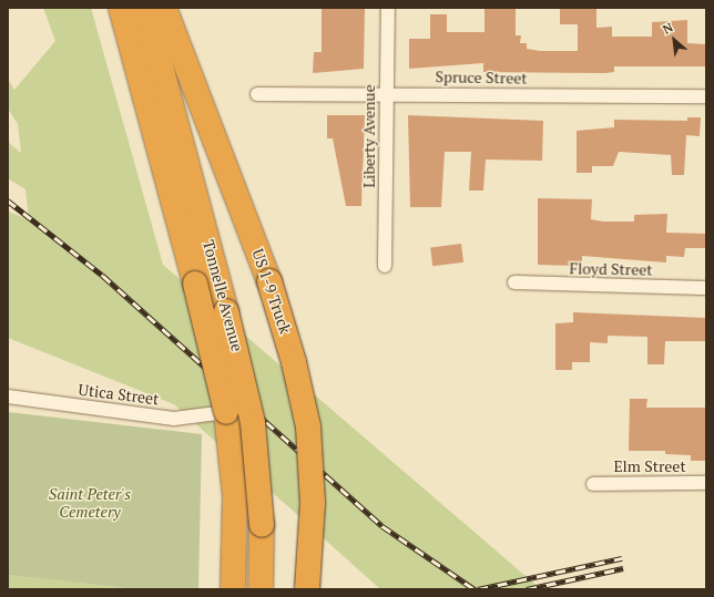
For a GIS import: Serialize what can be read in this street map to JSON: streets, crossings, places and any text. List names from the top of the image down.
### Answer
{
  "streets": {
    "highway": ["US 1-9 Truck", "Tonnelle Avenue"],
    "street": [
      "Spruce Street",
      "Liberty Avenue",
      "Floyd Street",
      "Utica Street",
      "Elm Street"
    ]
  },
  "crossings": [
    ["Spruce Street", "Liberty Avenue"],
    ["Tonnelle Avenue", "Utica Street"]
  ],
  "parks": ["Saint Peter's Cemetery"],
  "north": "top left"
}
